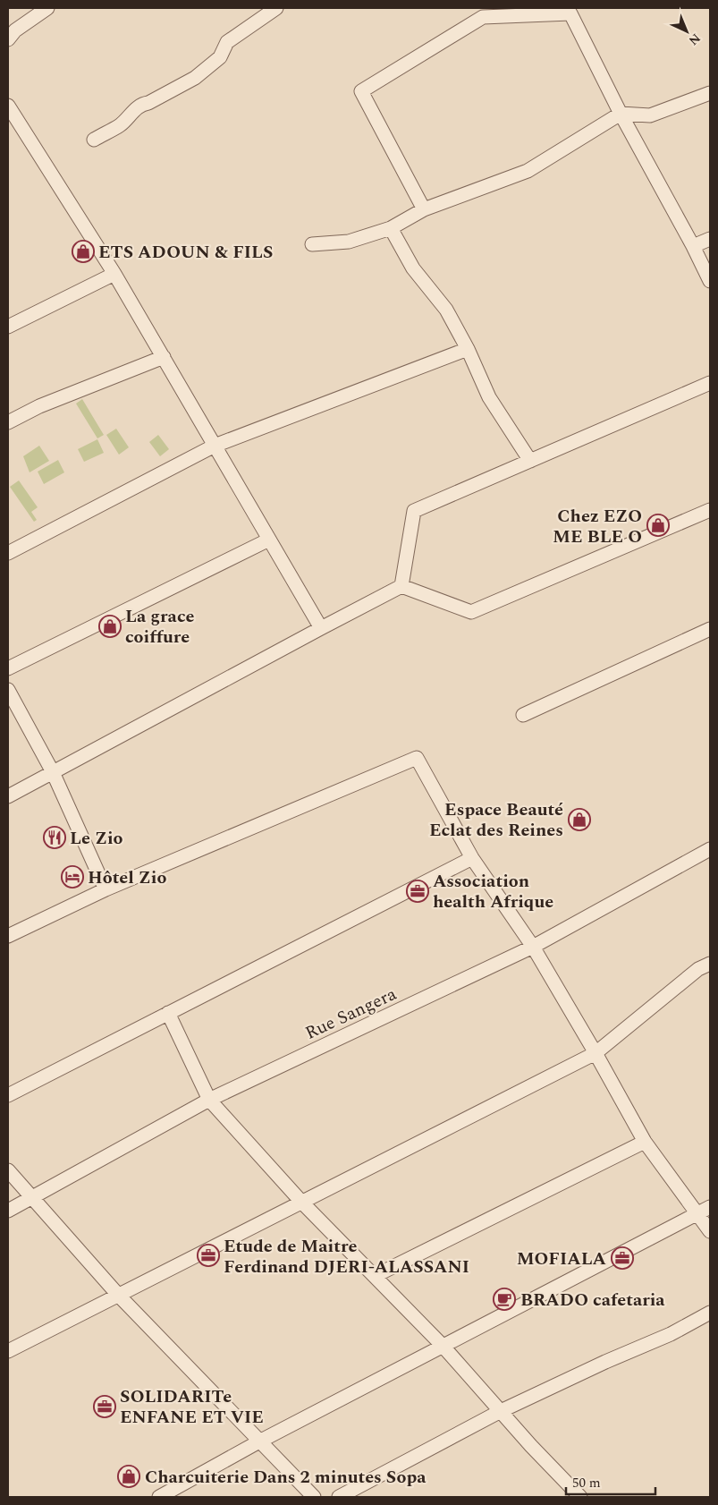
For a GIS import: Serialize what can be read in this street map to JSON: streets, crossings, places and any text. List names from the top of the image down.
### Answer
{
  "streets": {
    "street": ["Rue Sangera"]
  },
  "places": {
    "shop": [
      "ETS ADOUN & FILS",
      "Chez EZO ME BLE O",
      "La grace coiffure",
      "Espace Beauté Eclat des Reines",
      "Charcuiterie Dans 2 minutes Sopa"
    ],
    "restaurant": ["Le Zio"],
    "hotel": ["Hôtel Zio"],
    "office": [
      "Association health Afrique",
      "Etude de Maitre Ferdinand DJERI-ALASSANI",
      "MOFIALA",
      "SOLIDARITe ENFANE ET VIE"
    ],
    "cafe": ["BRADO cafetaria"]
  },
  "scale_bar": "50 m",
  "north": "bottom right"
}
